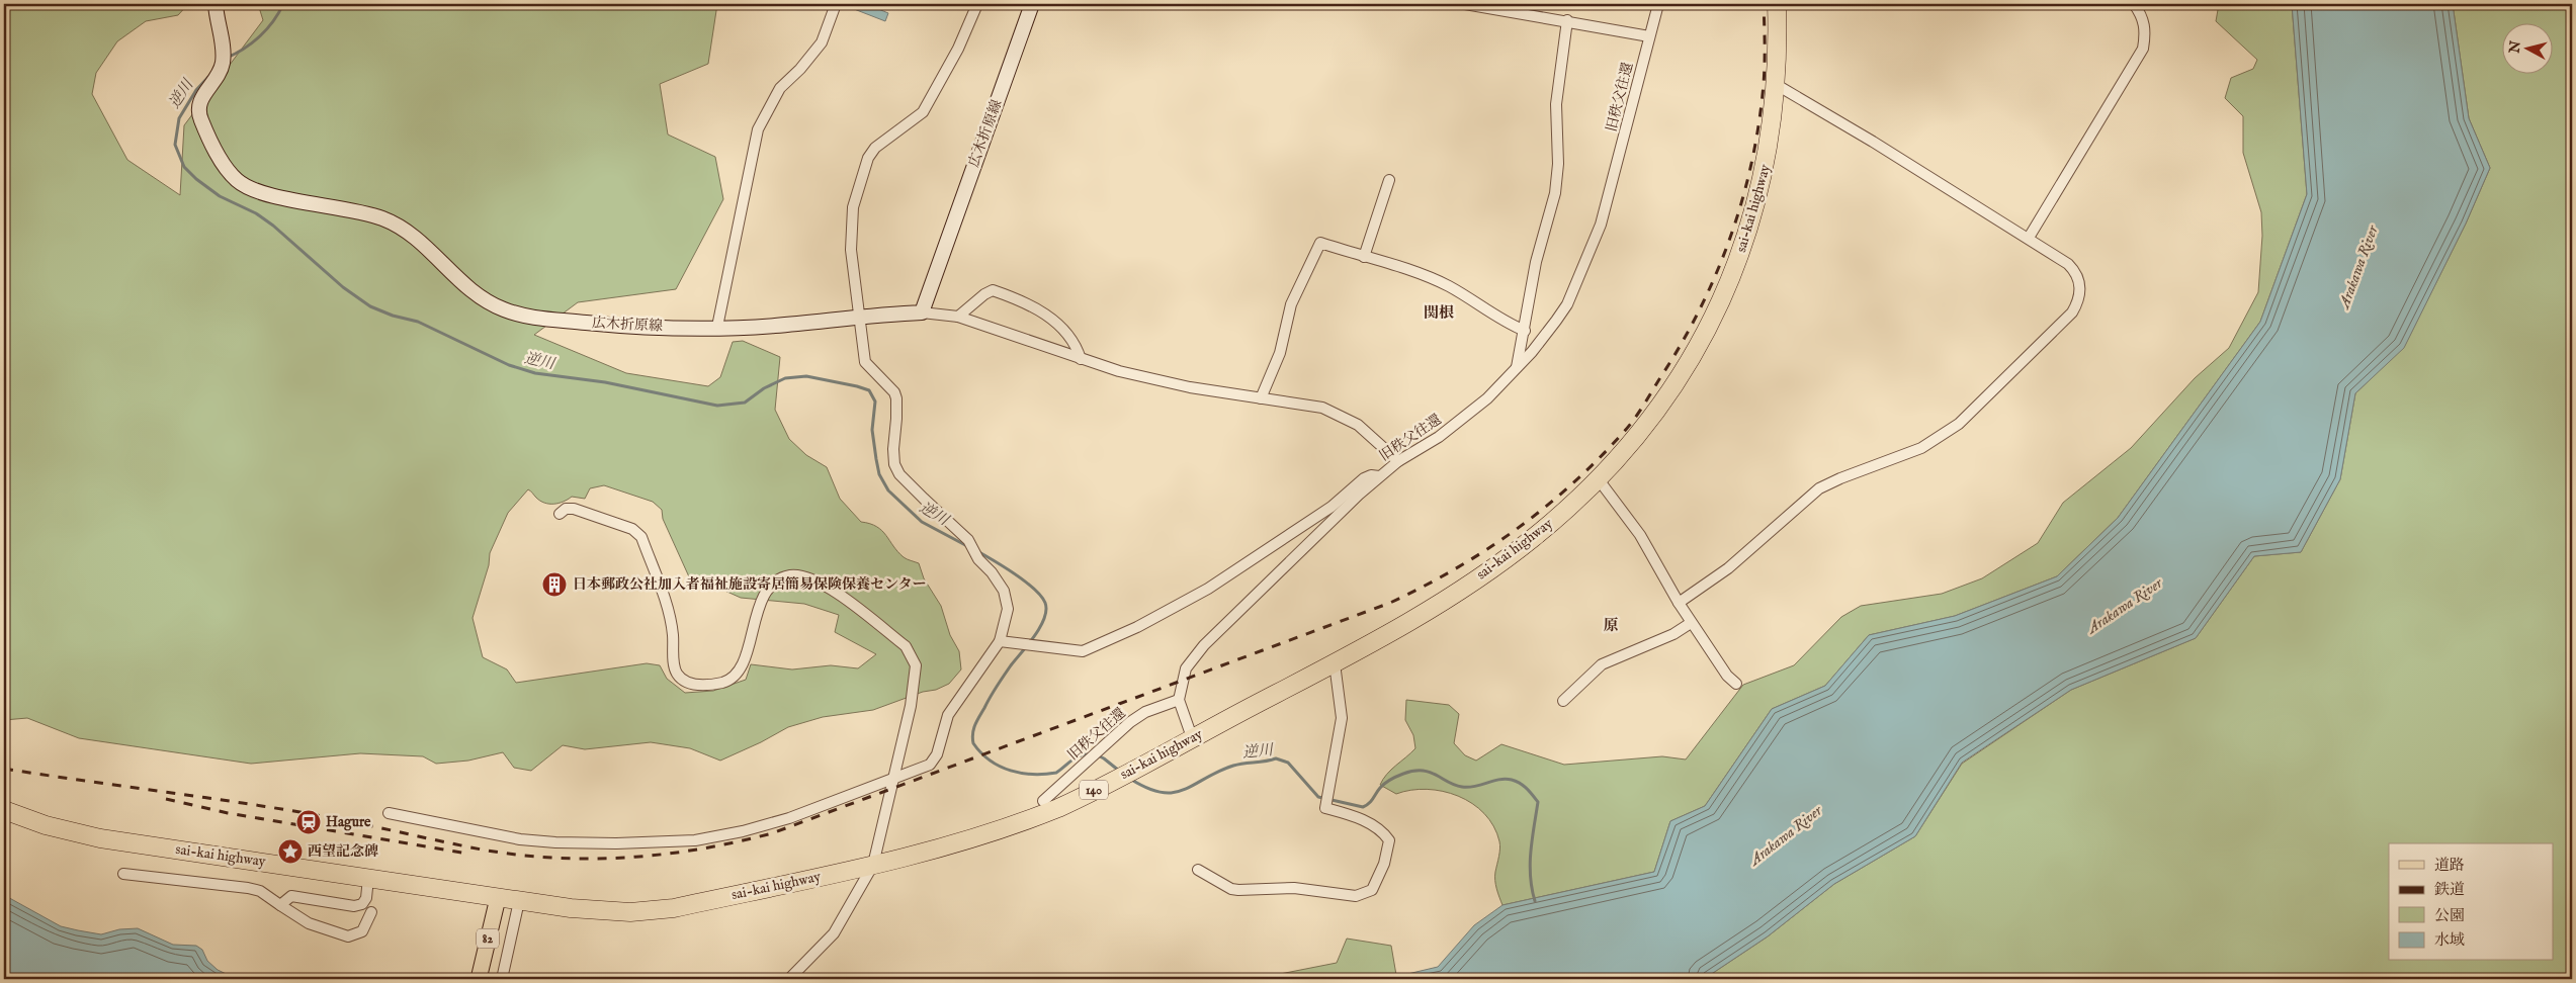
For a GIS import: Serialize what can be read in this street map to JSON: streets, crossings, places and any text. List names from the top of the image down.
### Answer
{
  "streets": {
    "highway": ["sai-kai highway", "140"],
    "main road": ["広木折原線", "82"],
    "street": ["旧秩父往還"]
  },
  "crossings": [
    ["sai-kai highway", "82"]
  ],
  "districts": ["関根", "原"],
  "water": ["逆川", "Arakawa River"],
  "places": {
    "building": ["日本郵政公社加入者福祉施設寄居簡易保険保養センター"],
    "station": ["Hagure"],
    "place": ["西望記念碑"]
  },
  "legend": [
    "道路",
    "鉄道",
    "公園",
    "水域"
  ],
  "north": "left"
}
